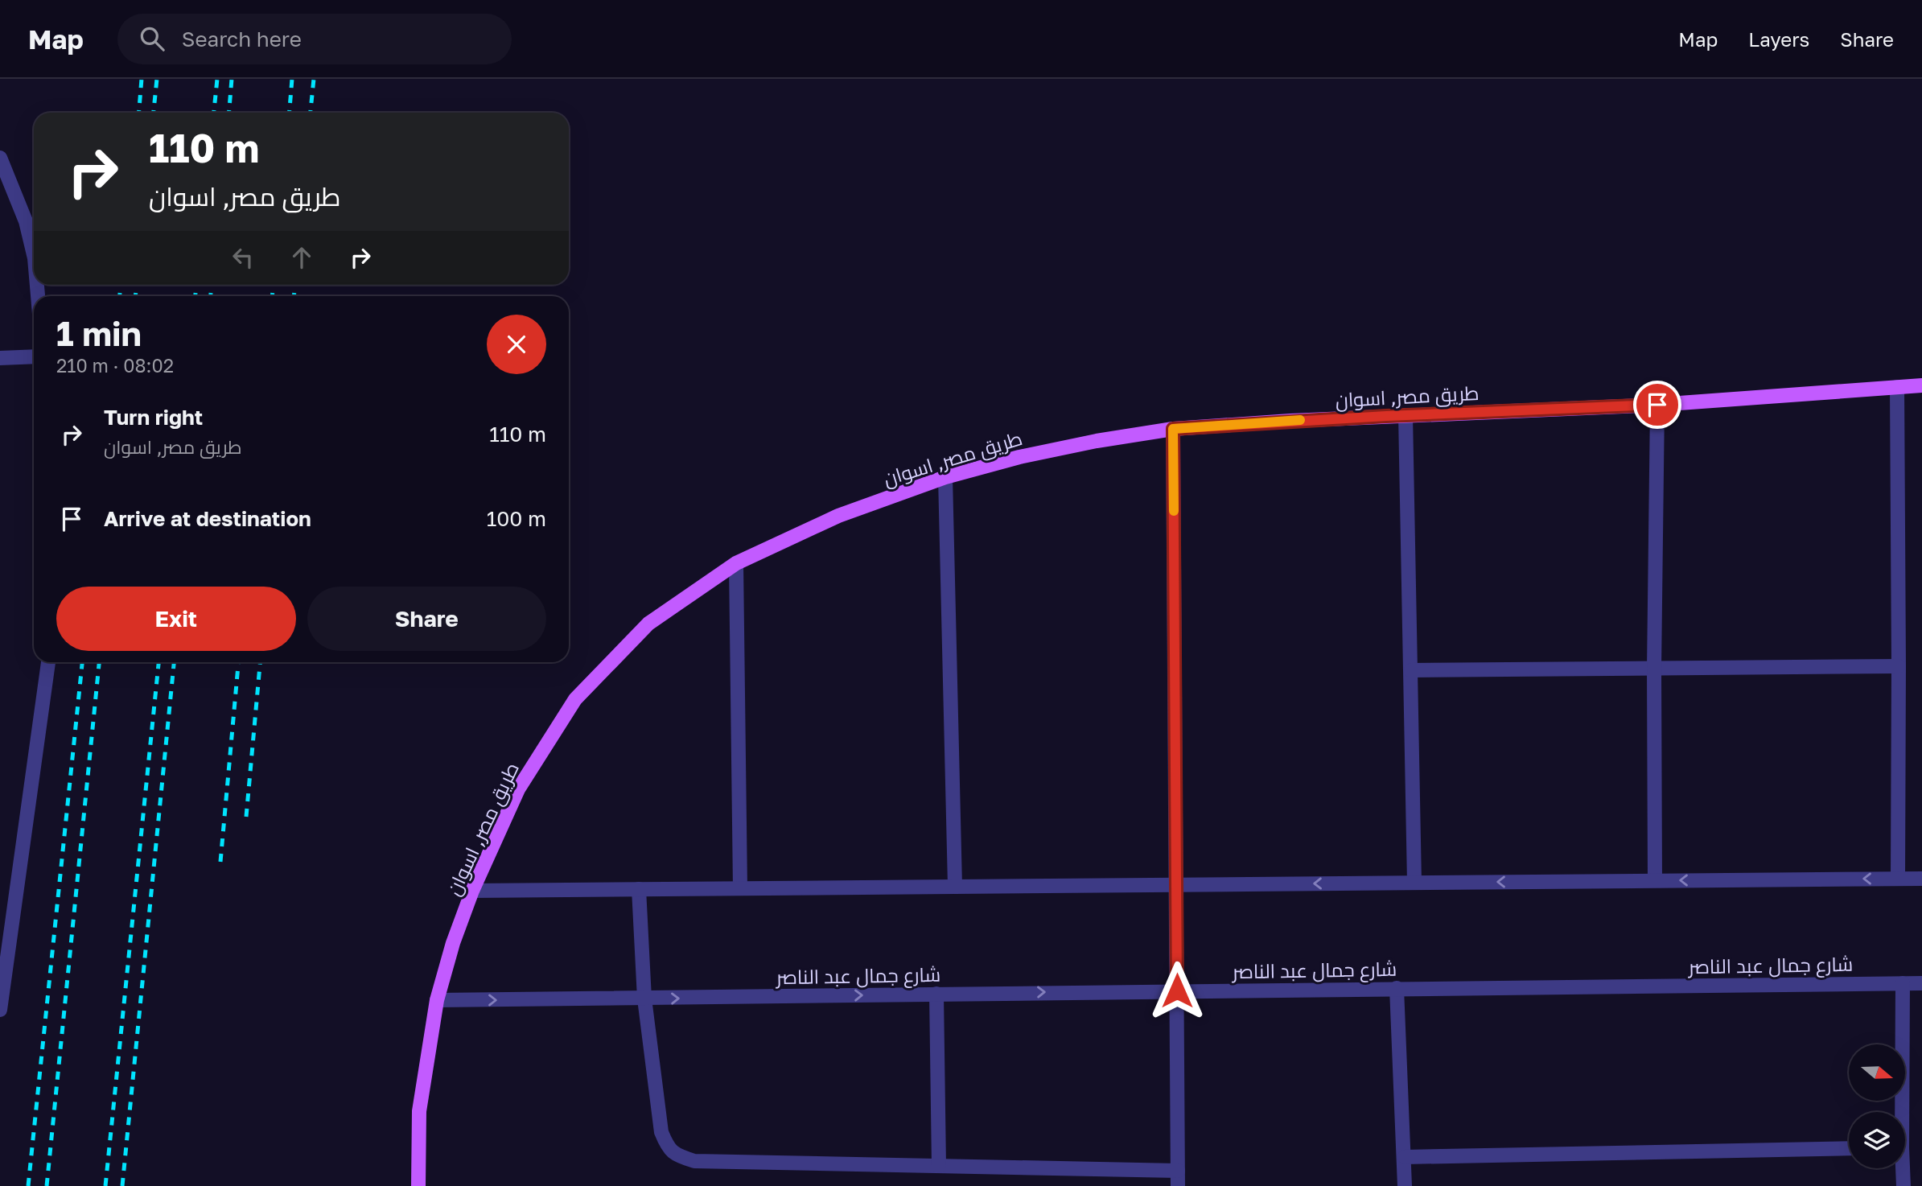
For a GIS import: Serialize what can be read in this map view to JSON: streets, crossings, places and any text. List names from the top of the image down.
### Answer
{
  "streets": {
    "main road": ["طريق مصر, اسوان"],
    "street": ["شارع جمال عبد الناصر"]
  },
  "crossings": [
    ["طريق مصر, اسوان", "شارع جمال عبد الناصر"]
  ],
  "north": "right",
  "page": {
    "header": "Map",
    "search": "Search here",
    "nav": ["Map", "Layers", "Share"],
    "turn": ["110 m", "طريق مصر, اسوان"],
    "heading": ["1 min", "210 m · 08:02"],
    "list": [
      {
        "name": "Turn right",
        "note": "طريق مصر, اسوان",
        "value": "110 m"
      },
      {
        "name": "Arrive at destination",
        "value": "100 m"
      }
    ],
    "buttons": ["Exit", "Share"]
  }
}
